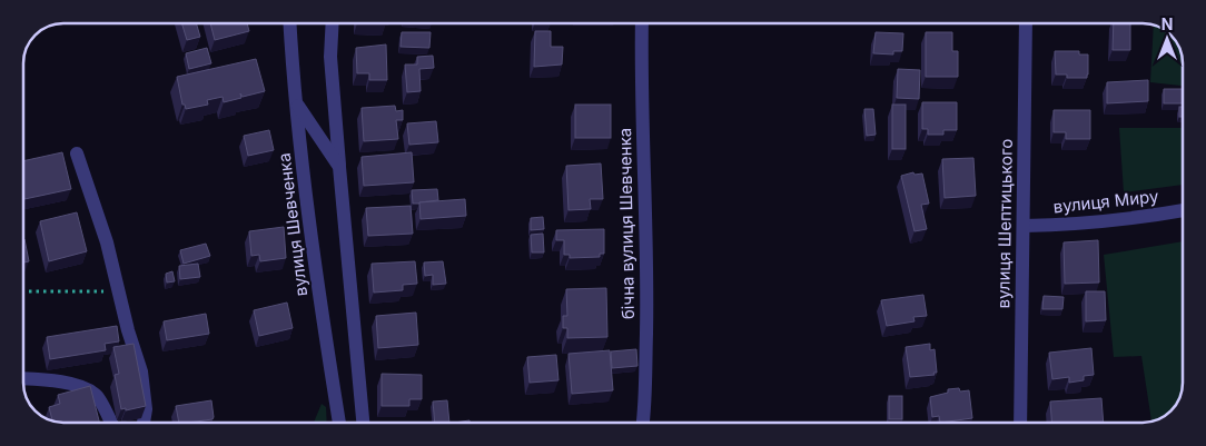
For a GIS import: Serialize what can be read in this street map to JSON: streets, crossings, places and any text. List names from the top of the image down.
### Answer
{
  "streets": {
    "street": [
      "вулиця Миру",
      "бічна вулиця Шевченка",
      "вулиця Шептицького",
      "вулиця Шевченка"
    ]
  },
  "crossings": [
    ["вулиця Миру", "вулиця Шептицького"]
  ],
  "north": "top"
}
